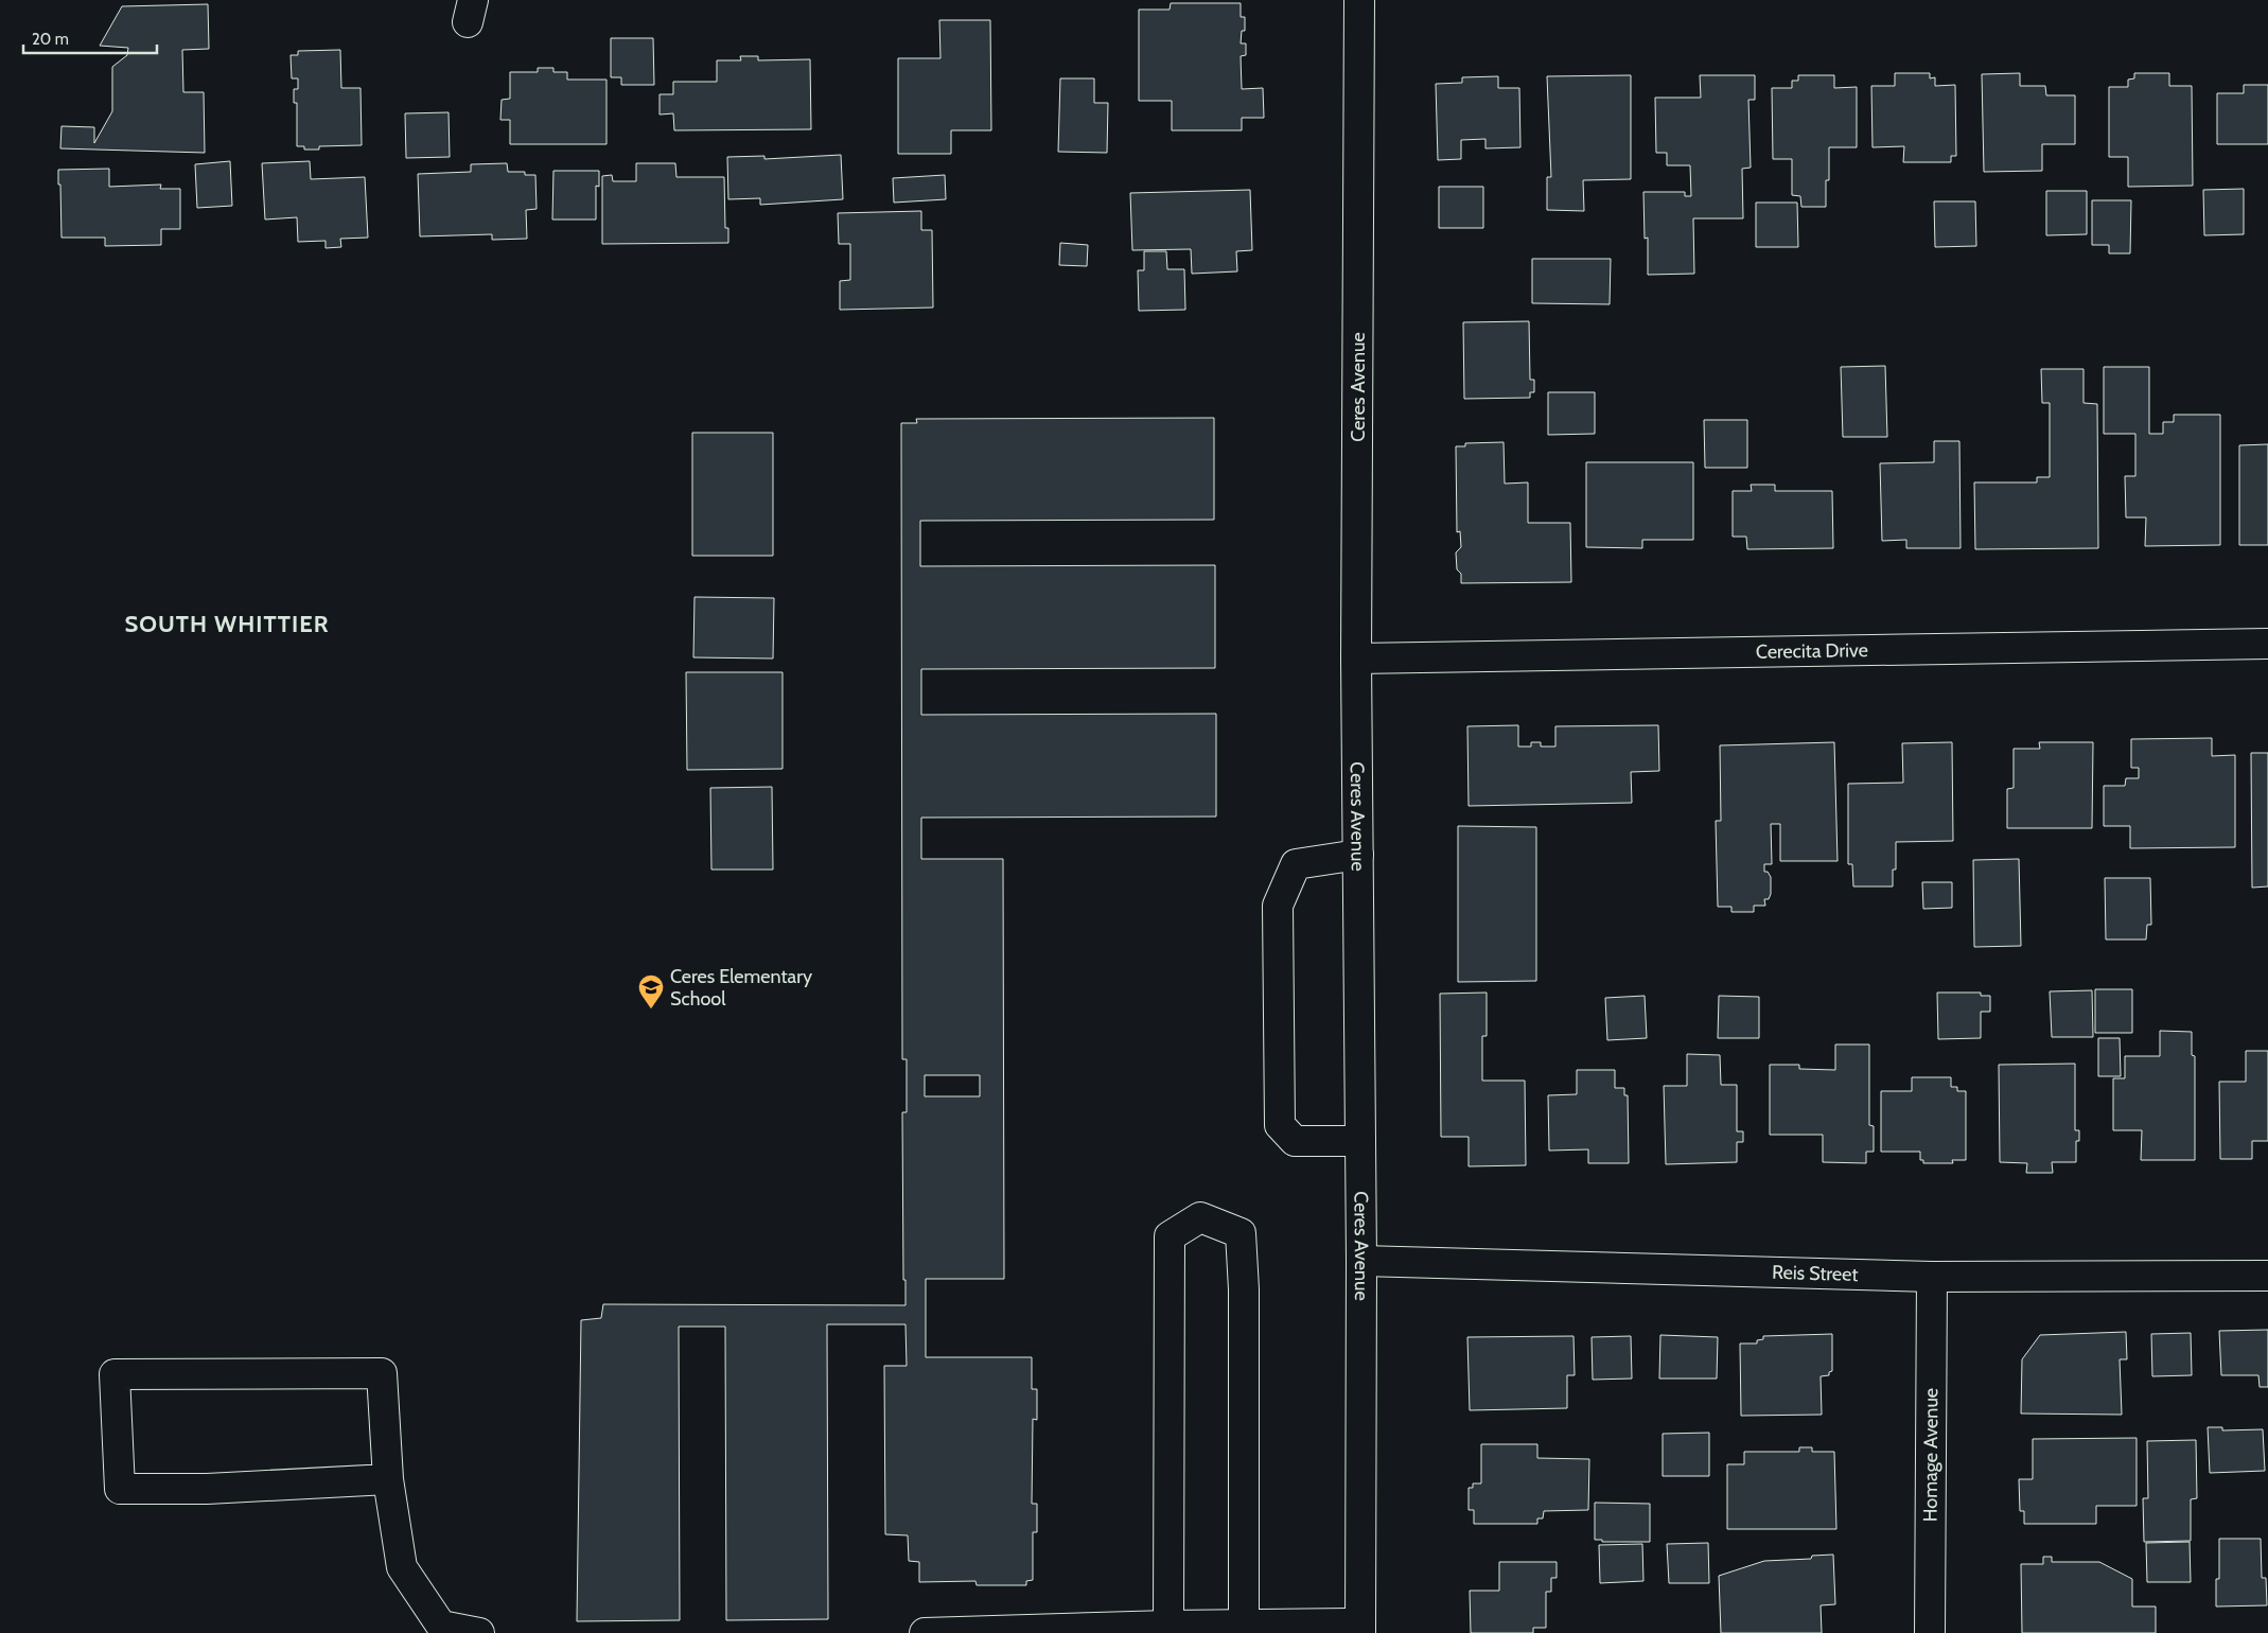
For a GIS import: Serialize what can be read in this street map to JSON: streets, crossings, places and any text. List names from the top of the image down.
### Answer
{
  "streets": {
    "street": [
      "Ceres Avenue",
      "Cerecita Drive",
      "Reis Street",
      "Homage Avenue"
    ]
  },
  "crossings": [
    ["Ceres Avenue", "Cerecita Drive"],
    ["Ceres Avenue", "Reis Street"],
    ["Reis Street", "Homage Avenue"]
  ],
  "districts": ["SOUTH WHITTIER"],
  "places": {
    "school or university": ["Ceres Elementary School"]
  },
  "scale_bar": "20 m"
}
